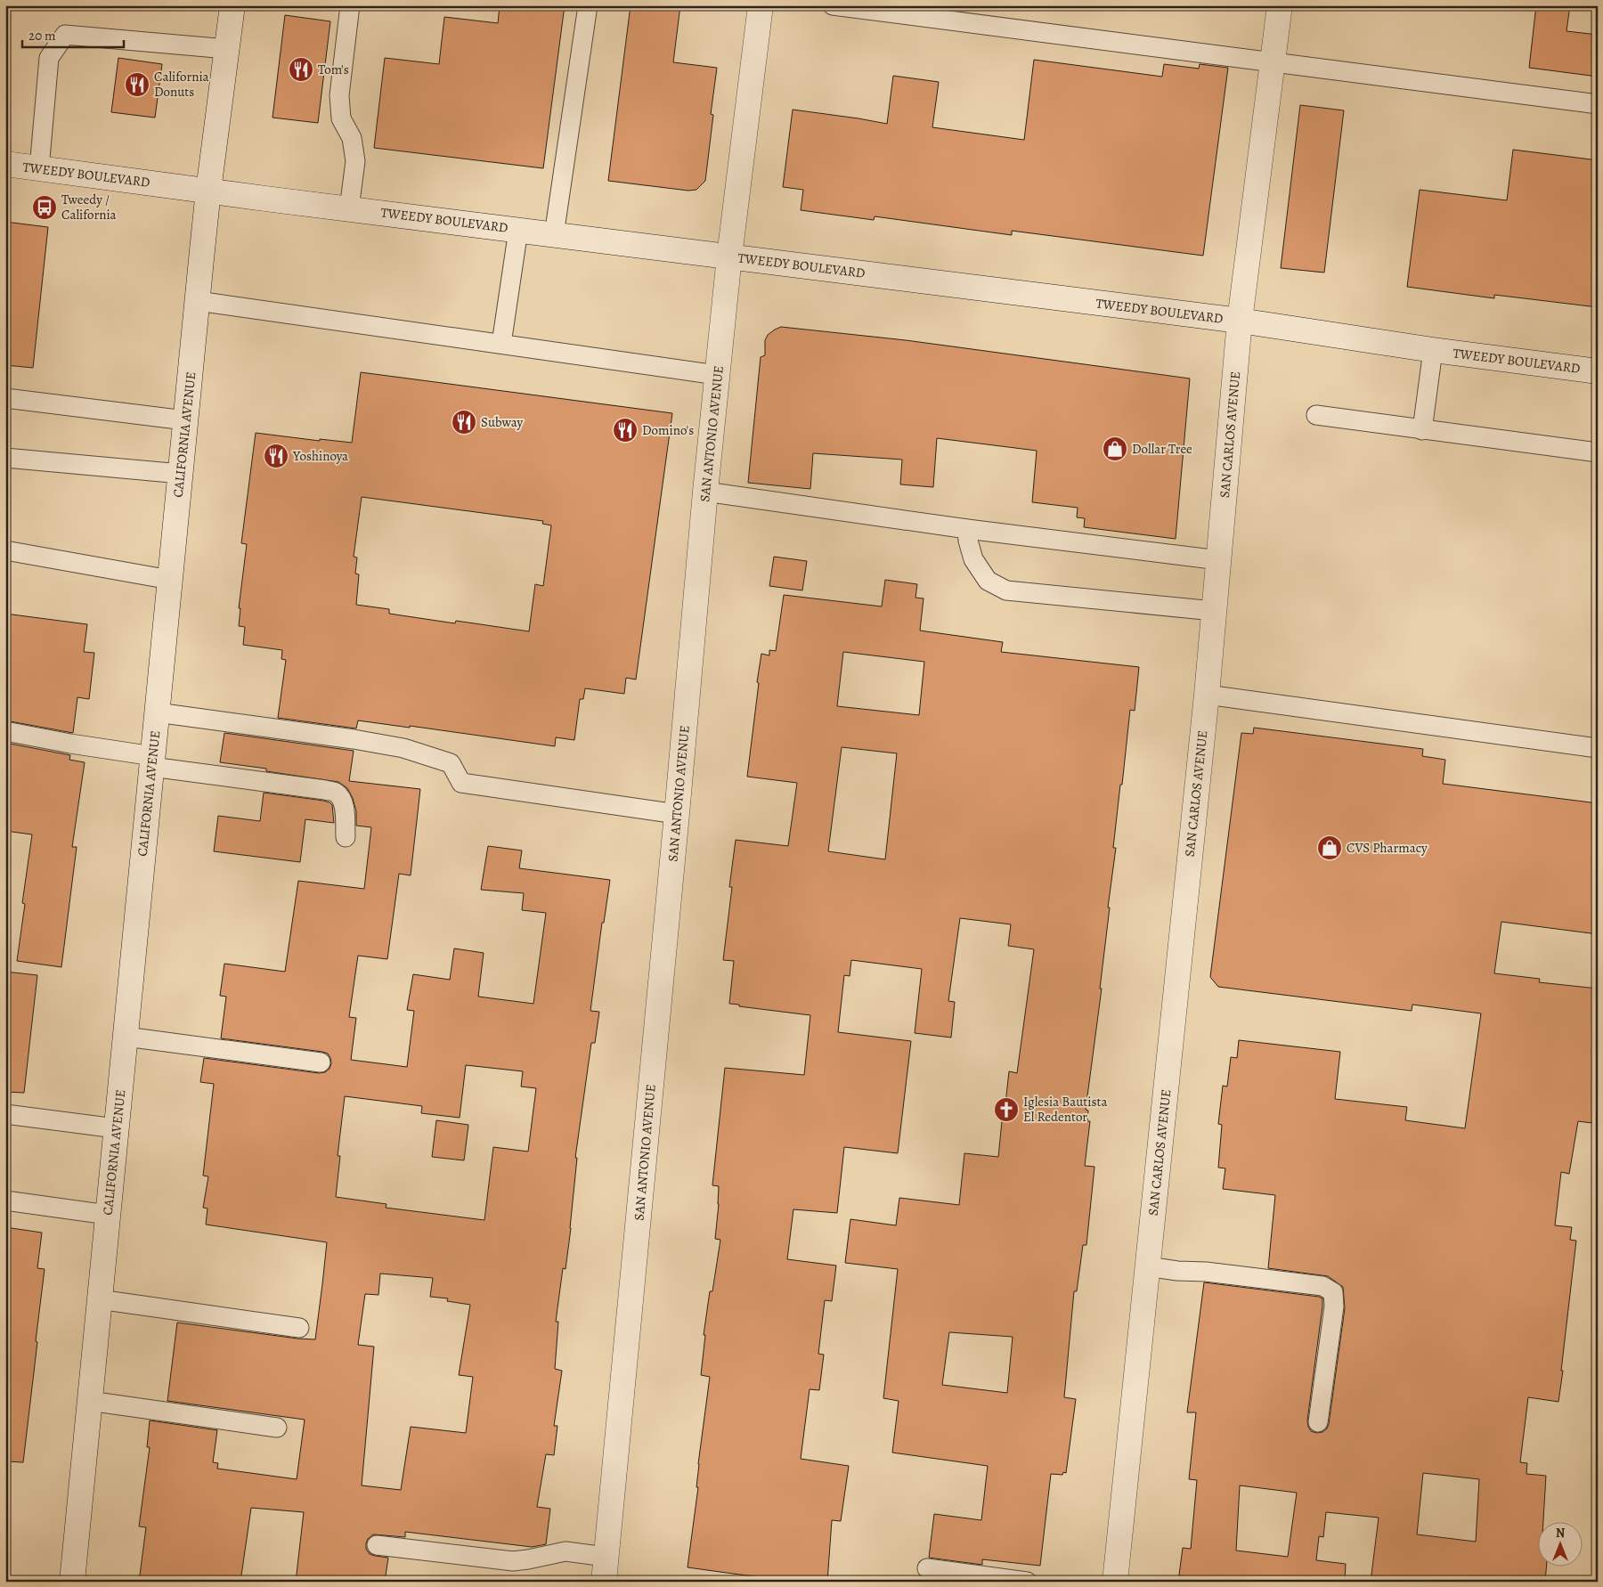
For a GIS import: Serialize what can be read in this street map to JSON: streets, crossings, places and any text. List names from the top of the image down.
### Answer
{
  "streets": {
    "main road": [
      "TWEEDY BOULEVARD",
      "SAN ANTONIO AVENUE",
      "CALIFORNIA AVENUE",
      "SAN CARLOS AVENUE"
    ]
  },
  "crossings": [
    ["TWEEDY BOULEVARD", "SAN ANTONIO AVENUE"],
    ["TWEEDY BOULEVARD", "CALIFORNIA AVENUE"],
    ["TWEEDY BOULEVARD", "SAN CARLOS AVENUE"]
  ],
  "places": {
    "restaurant": [
      "Tom's",
      "California Donuts",
      "Subway",
      "Domino's",
      "Yoshinoya"
    ],
    "bus stop": ["Tweedy / California"],
    "shop": ["Dollar Tree", "CVS Pharmacy"],
    "church": ["Iglesia Bautista El Redentor"]
  },
  "scale_bar": "20 m",
  "north": "top"
}
